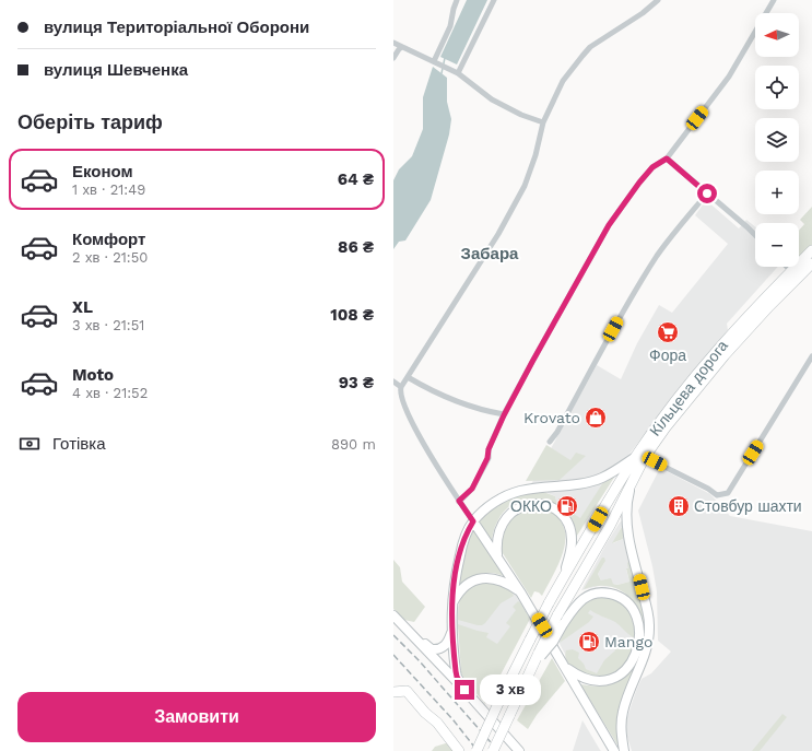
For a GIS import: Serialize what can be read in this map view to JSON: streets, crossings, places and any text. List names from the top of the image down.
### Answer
{
  "streets": {
    "highway": ["Кільцева дорога"]
  },
  "districts": ["Забара"],
  "places": {
    "supermarket": ["Фора"],
    "shop": ["Krovato"],
    "fuel station": ["ОККО", "Mango"],
    "building": ["Стовбур шахти"]
  },
  "north": "left",
  "page": {
    "banner": ["вулиця Територіальної Оборони", "вулиця Шевченка"],
    "map_buttons": ["+", "−"],
    "heading": "Оберіть тариф",
    "list": [
      {
        "name": "Економ",
        "note": "1 хв · 21:49",
        "value": "64 ₴"
      },
      {
        "name": "Комфорт",
        "note": "2 хв · 21:50",
        "value": "86 ₴"
      },
      {
        "name": "XL",
        "note": "3 хв · 21:51",
        "value": "108 ₴"
      },
      {
        "name": "Moto",
        "note": "4 хв · 21:52",
        "value": "93 ₴"
      }
    ],
    "pay": ["Готівка", "890 m"],
    "bubble": "3 хв",
    "buttons": "Замовити"
  }
}
